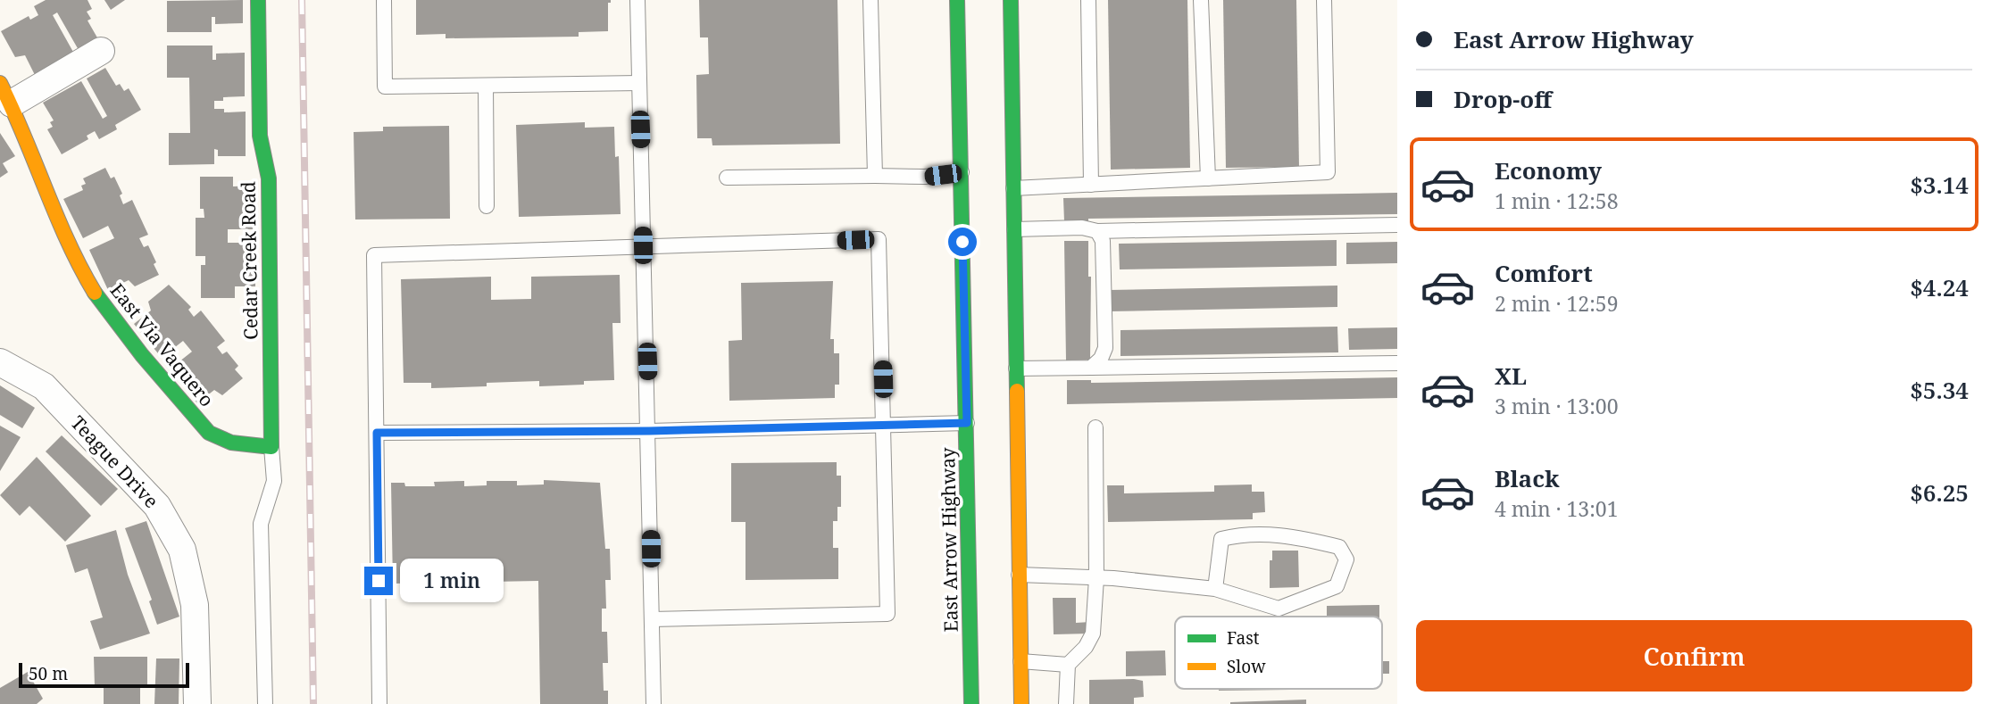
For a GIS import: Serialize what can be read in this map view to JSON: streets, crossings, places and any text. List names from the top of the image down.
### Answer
{
  "streets": {
    "main road": ["Cedar Creek Road", "East Via Vaquero", "East Arrow Highway"],
    "street": ["Teague Drive"]
  },
  "crossings": [
    ["Cedar Creek Road", "East Via Vaquero"]
  ],
  "legend": ["Fast", "Slow"],
  "scale_bar": "50 m",
  "page": {
    "banner": ["East Arrow Highway", "Drop-off"],
    "list": [
      {
        "name": "Economy",
        "note": "1 min · 12:58",
        "value": "$3.14"
      },
      {
        "name": "Comfort",
        "note": "2 min · 12:59",
        "value": "$4.24"
      },
      {
        "name": "XL",
        "note": "3 min · 13:00",
        "value": "$5.34"
      },
      {
        "name": "Black",
        "note": "4 min · 13:01",
        "value": "$6.25"
      }
    ],
    "bubble": "1 min",
    "buttons": "Confirm",
    "scale": "50 m"
  }
}
